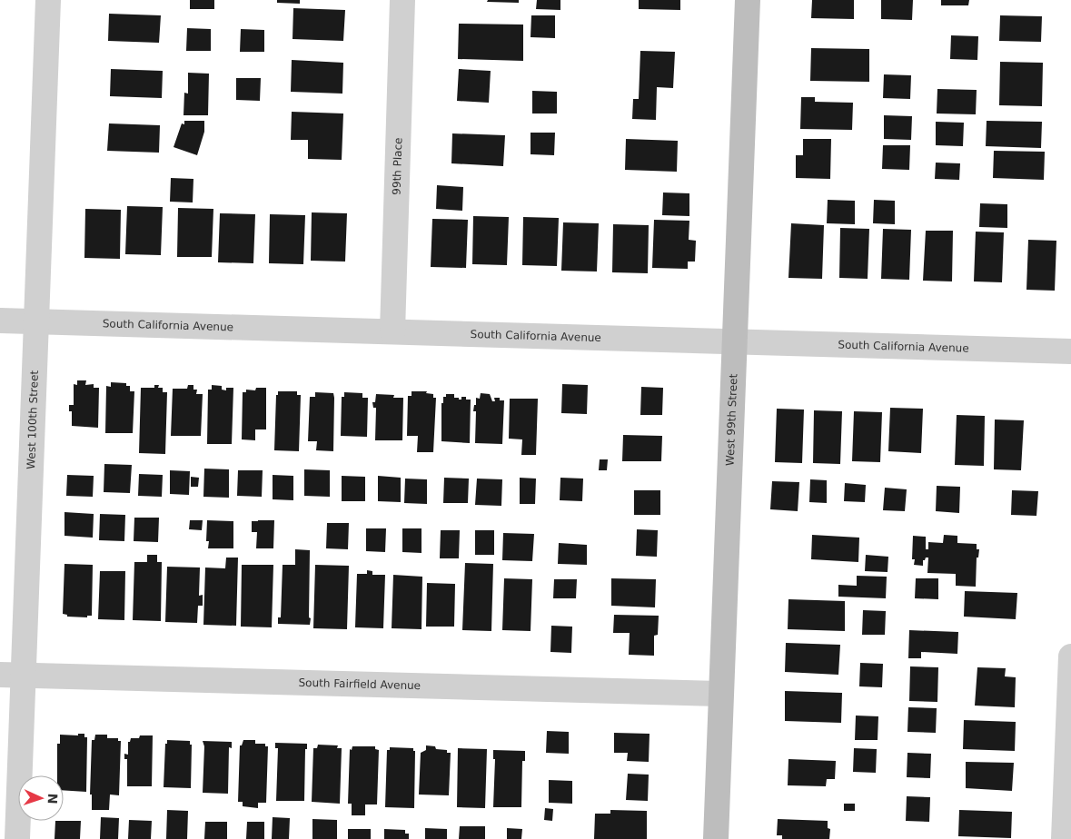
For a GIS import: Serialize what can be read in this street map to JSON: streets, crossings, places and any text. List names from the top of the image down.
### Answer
{
  "streets": {
    "street": [
      "99th Place",
      "South California Avenue",
      "West 100th Street",
      "West 99th Street",
      "South Fairfield Avenue"
    ]
  },
  "crossings": [
    ["99th Place", "South California Avenue"],
    ["South California Avenue", "West 100th Street"],
    ["South California Avenue", "West 99th Street"],
    ["West 100th Street", "South Fairfield Avenue"],
    ["West 99th Street", "South Fairfield Avenue"]
  ],
  "north": "right"
}
